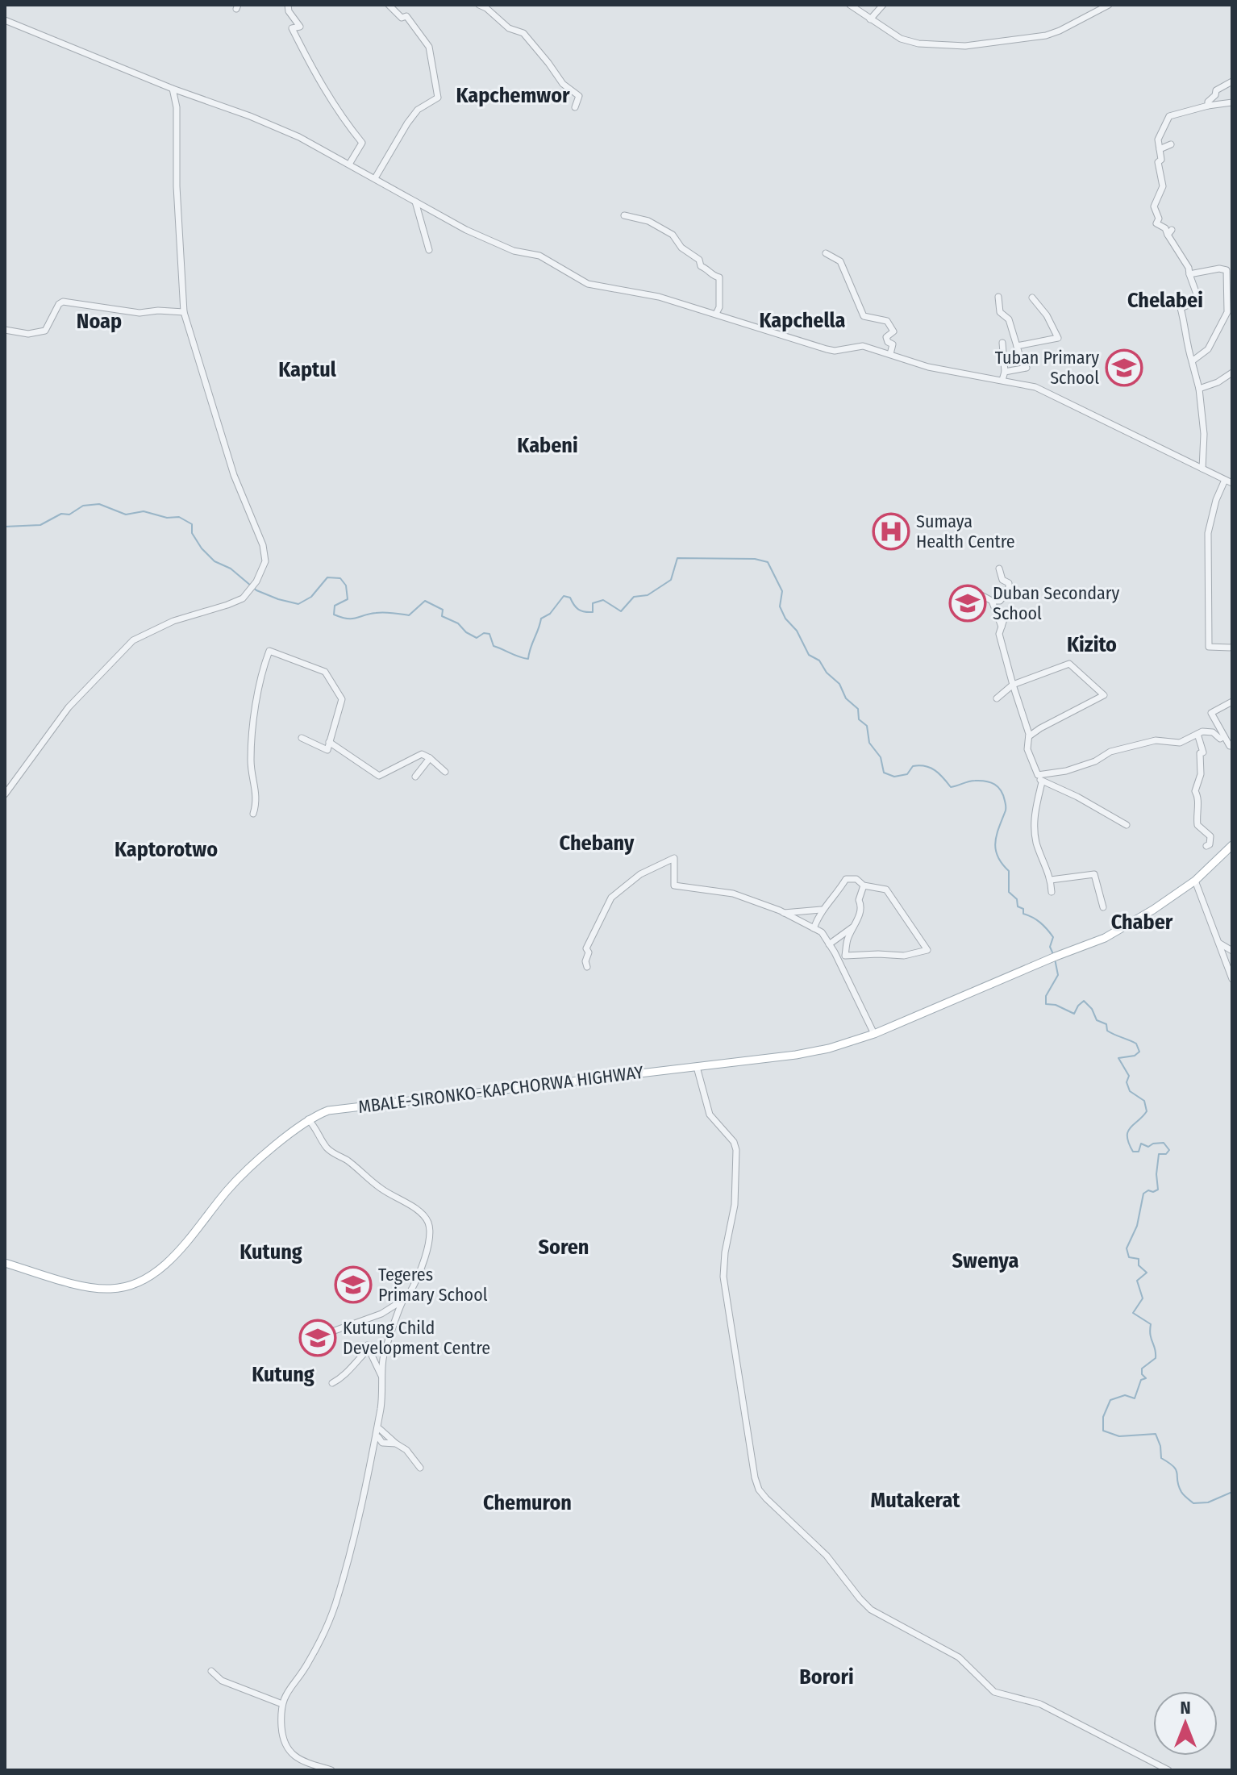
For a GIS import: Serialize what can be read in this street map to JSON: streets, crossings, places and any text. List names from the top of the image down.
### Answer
{
  "streets": {
    "main road": ["MBALE-SIRONKO-KAPCHORWA HIGHWAY"]
  },
  "districts": [
    "Kapchemwor",
    "Chelabei",
    "Kapchella",
    "Noap",
    "Kaptul",
    "Kabeni",
    "Kizito",
    "Chebany",
    "Kaptorotwo",
    "Chaber",
    "Soren",
    "Kutung",
    "Swenya",
    "Kutung",
    "Mutakerat",
    "Chemuron",
    "Borori"
  ],
  "places": {
    "school or university": [
      "Tuban Primary School",
      "Duban Secondary School",
      "Tegeres Primary School",
      "Kutung Child Development Centre"
    ],
    "hospital": ["Sumaya Health Centre"]
  },
  "north": "top"
}
